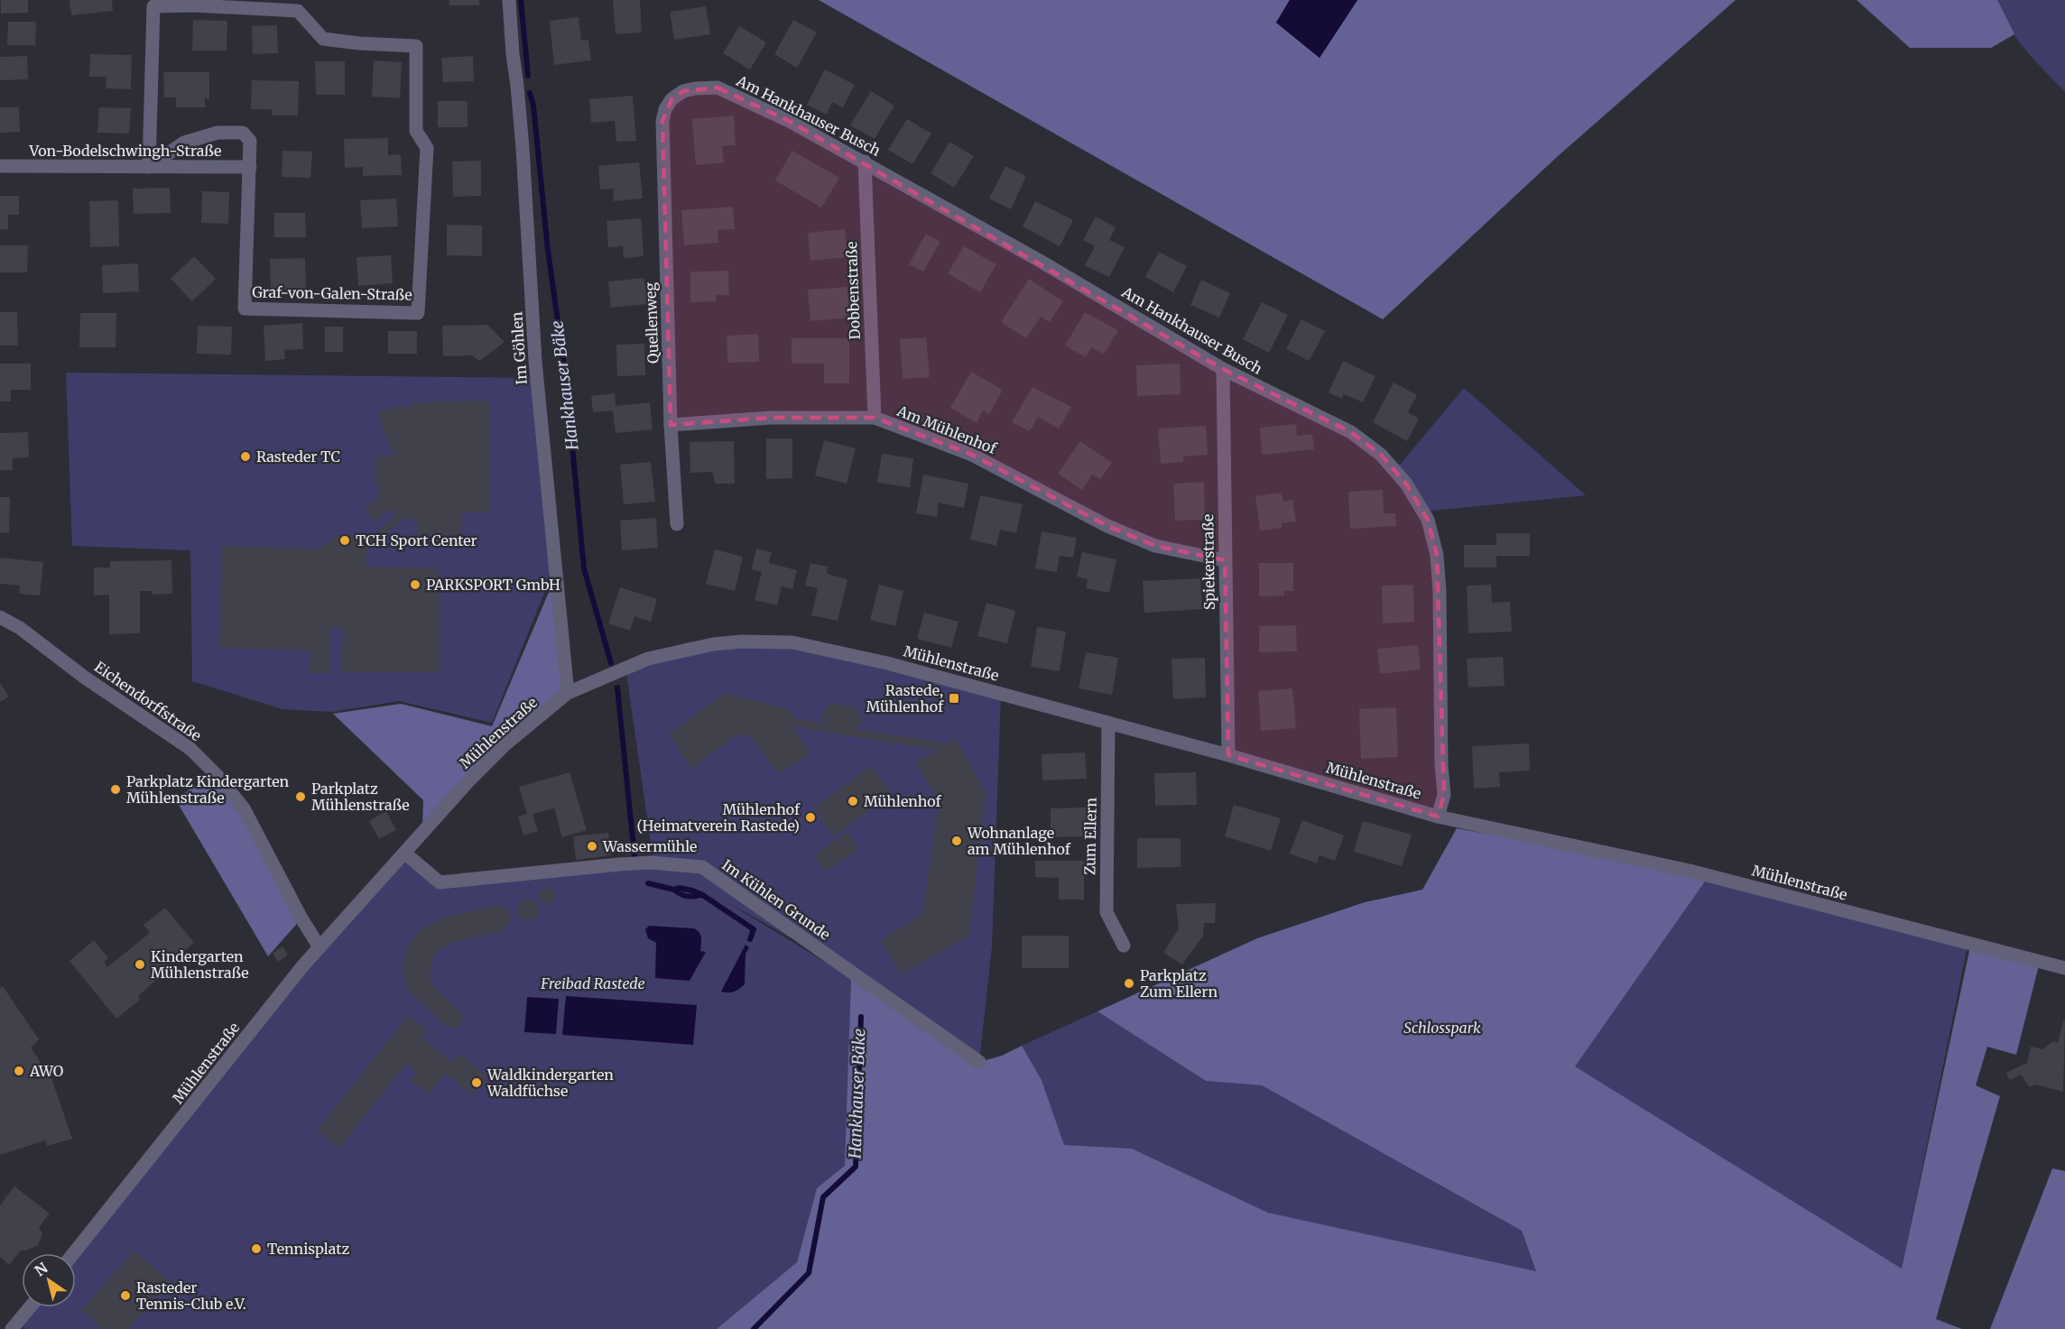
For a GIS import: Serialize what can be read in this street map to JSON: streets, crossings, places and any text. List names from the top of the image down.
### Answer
{
  "streets": {
    "street": [
      "Am Hankhauser Busch",
      "Von-Bodelschwingh-Straße",
      "Dobbenstraße",
      "Graf-von-Galen-Straße",
      "Quellenweg",
      "Im Göhlen",
      "Am Mühlenhof",
      "Spiekerstraße",
      "Mühlenstraße",
      "Eichendorffstraße",
      "Zum Ellern",
      "Im Kühlen Grunde"
    ]
  },
  "crossings": [
    ["Am Hankhauser Busch", "Dobbenstraße"],
    ["Am Hankhauser Busch", "Quellenweg"],
    ["Am Hankhauser Busch", "Spiekerstraße"],
    ["Am Hankhauser Busch", "Mühlenstraße"],
    ["Von-Bodelschwingh-Straße", "Graf-von-Galen-Straße"],
    ["Dobbenstraße", "Am Mühlenhof"],
    ["Quellenweg", "Am Mühlenhof"],
    ["Im Göhlen", "Mühlenstraße"],
    ["Am Mühlenhof", "Spiekerstraße"],
    ["Spiekerstraße", "Mühlenstraße"],
    ["Mühlenstraße", "Eichendorffstraße"],
    ["Mühlenstraße", "Zum Ellern"],
    ["Mühlenstraße", "Im Kühlen Grunde"]
  ],
  "water": ["Hankhauser Bäke"],
  "parks": ["Freibad Rastede", "Schlosspark"],
  "places": {
    "other": [
      "Rasteder TC",
      "TCH Sport Center",
      "PARKSPORT GmbH",
      "Parkplatz Kindergarten Mühlenstraße",
      "Parkplatz Mühlenstraße",
      "Mühlenhof",
      "Mühlenhof (Heimatverein Rastede)",
      "Wohnanlage am Mühlenhof",
      "Wassermühle",
      "Kindergarten Mühlenstraße",
      "Parkplatz Zum Ellern",
      "AWO",
      "Waldkindergarten Waldfüchse",
      "Tennisplatz",
      "Rasteder Tennis-Club e.V."
    ],
    "transit": ["Rastede, Mühlenhof"]
  },
  "north": "top left"
}
